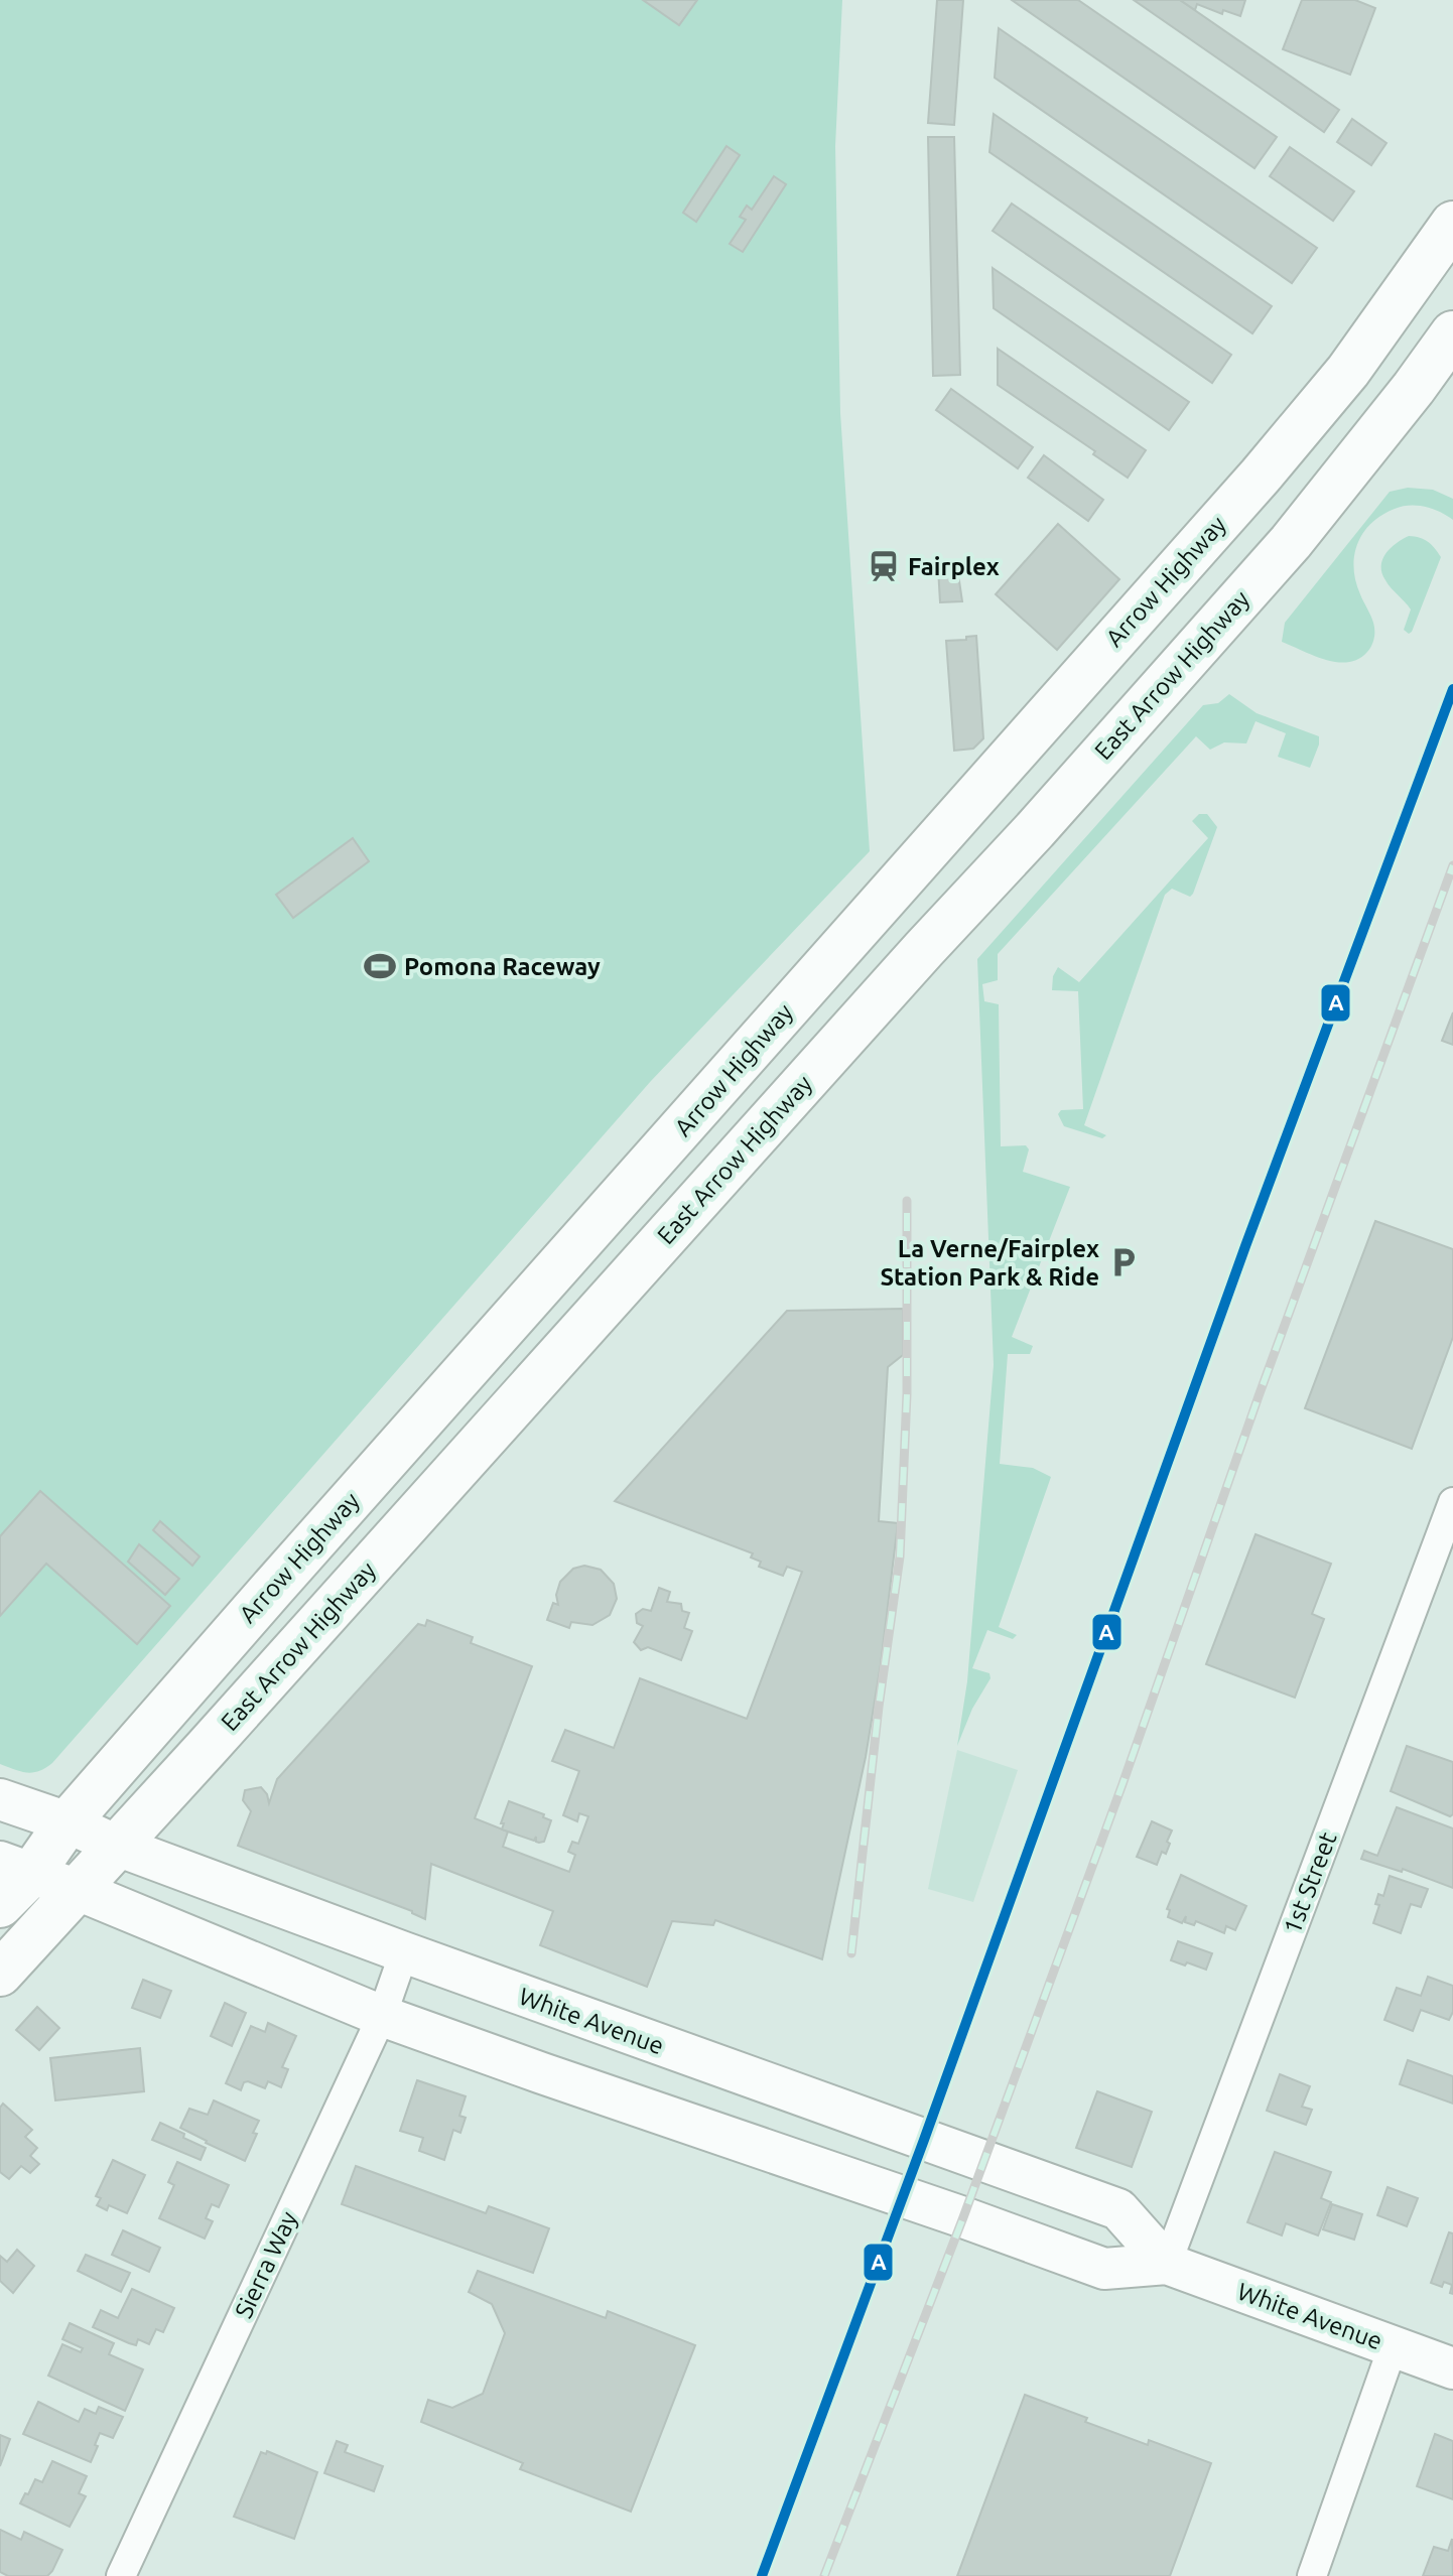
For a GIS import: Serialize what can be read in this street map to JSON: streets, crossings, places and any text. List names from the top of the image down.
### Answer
{
  "streets": {
    "main road": ["Arrow Highway", "East Arrow Highway", "White Avenue"],
    "street": ["1st Street", "Sierra Way"]
  },
  "crossings": [
    ["Arrow Highway", "White Avenue"],
    ["East Arrow Highway", "White Avenue"],
    ["1st Street", "White Avenue"],
    ["White Avenue", "Sierra Way"]
  ],
  "places": {
    "station": ["Fairplex"],
    "sports": ["Pomona Raceway"],
    "parking": ["La Verne/Fairplex Station Park & Ride"]
  },
  "lines": ["transit line A"]
}
